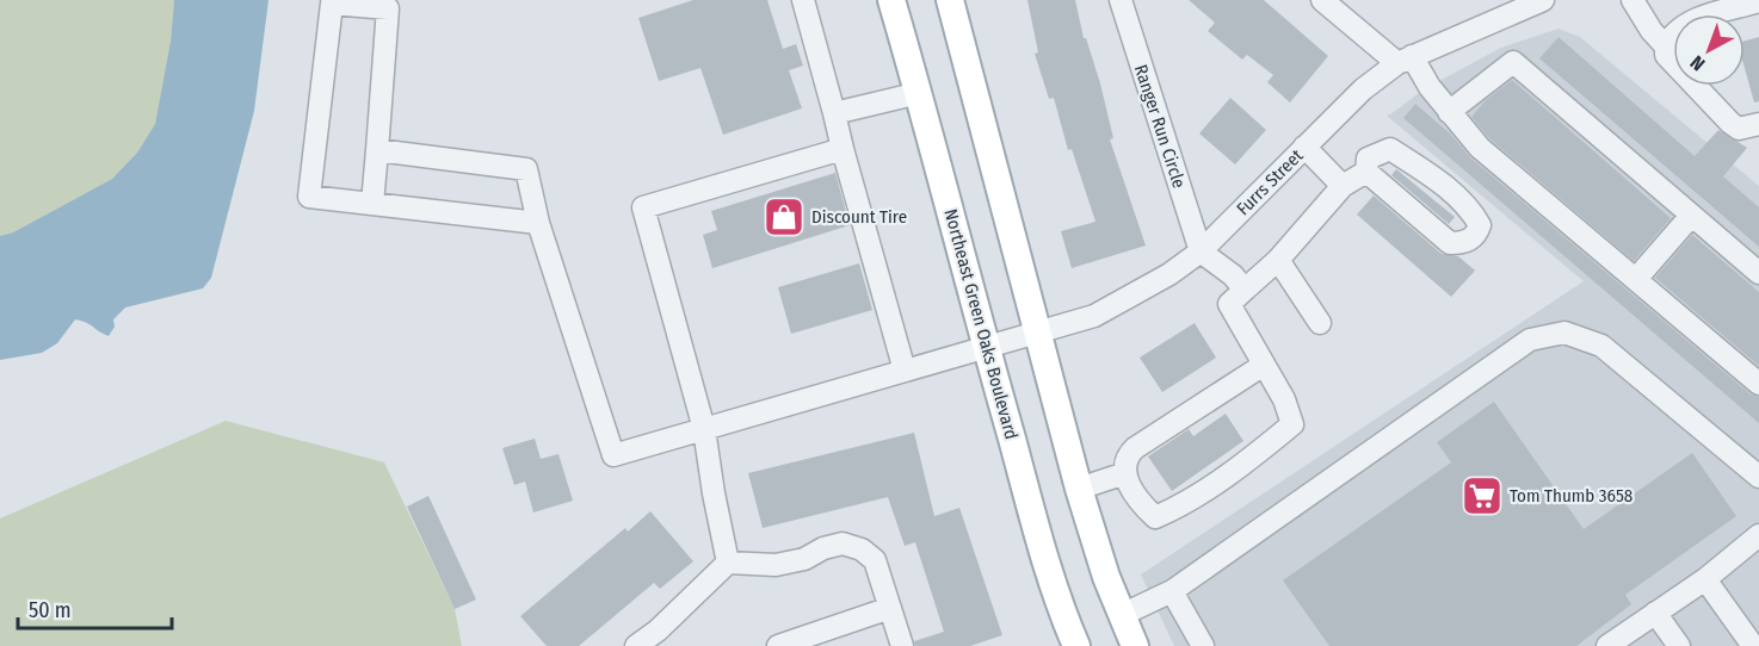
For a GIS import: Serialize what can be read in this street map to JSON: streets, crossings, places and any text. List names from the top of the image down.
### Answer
{
  "streets": {
    "main road": ["Northeast Green Oaks Boulevard"],
    "street": ["Ranger Run Circle", "Furrs Street"]
  },
  "crossings": [
    ["Ranger Run Circle", "Furrs Street"],
    ["Furrs Street", "Northeast Green Oaks Boulevard"]
  ],
  "places": {
    "shop": ["Discount Tire"],
    "supermarket": ["Tom Thumb 3658"]
  },
  "scale_bar": "50 m",
  "north": "bottom left"
}
